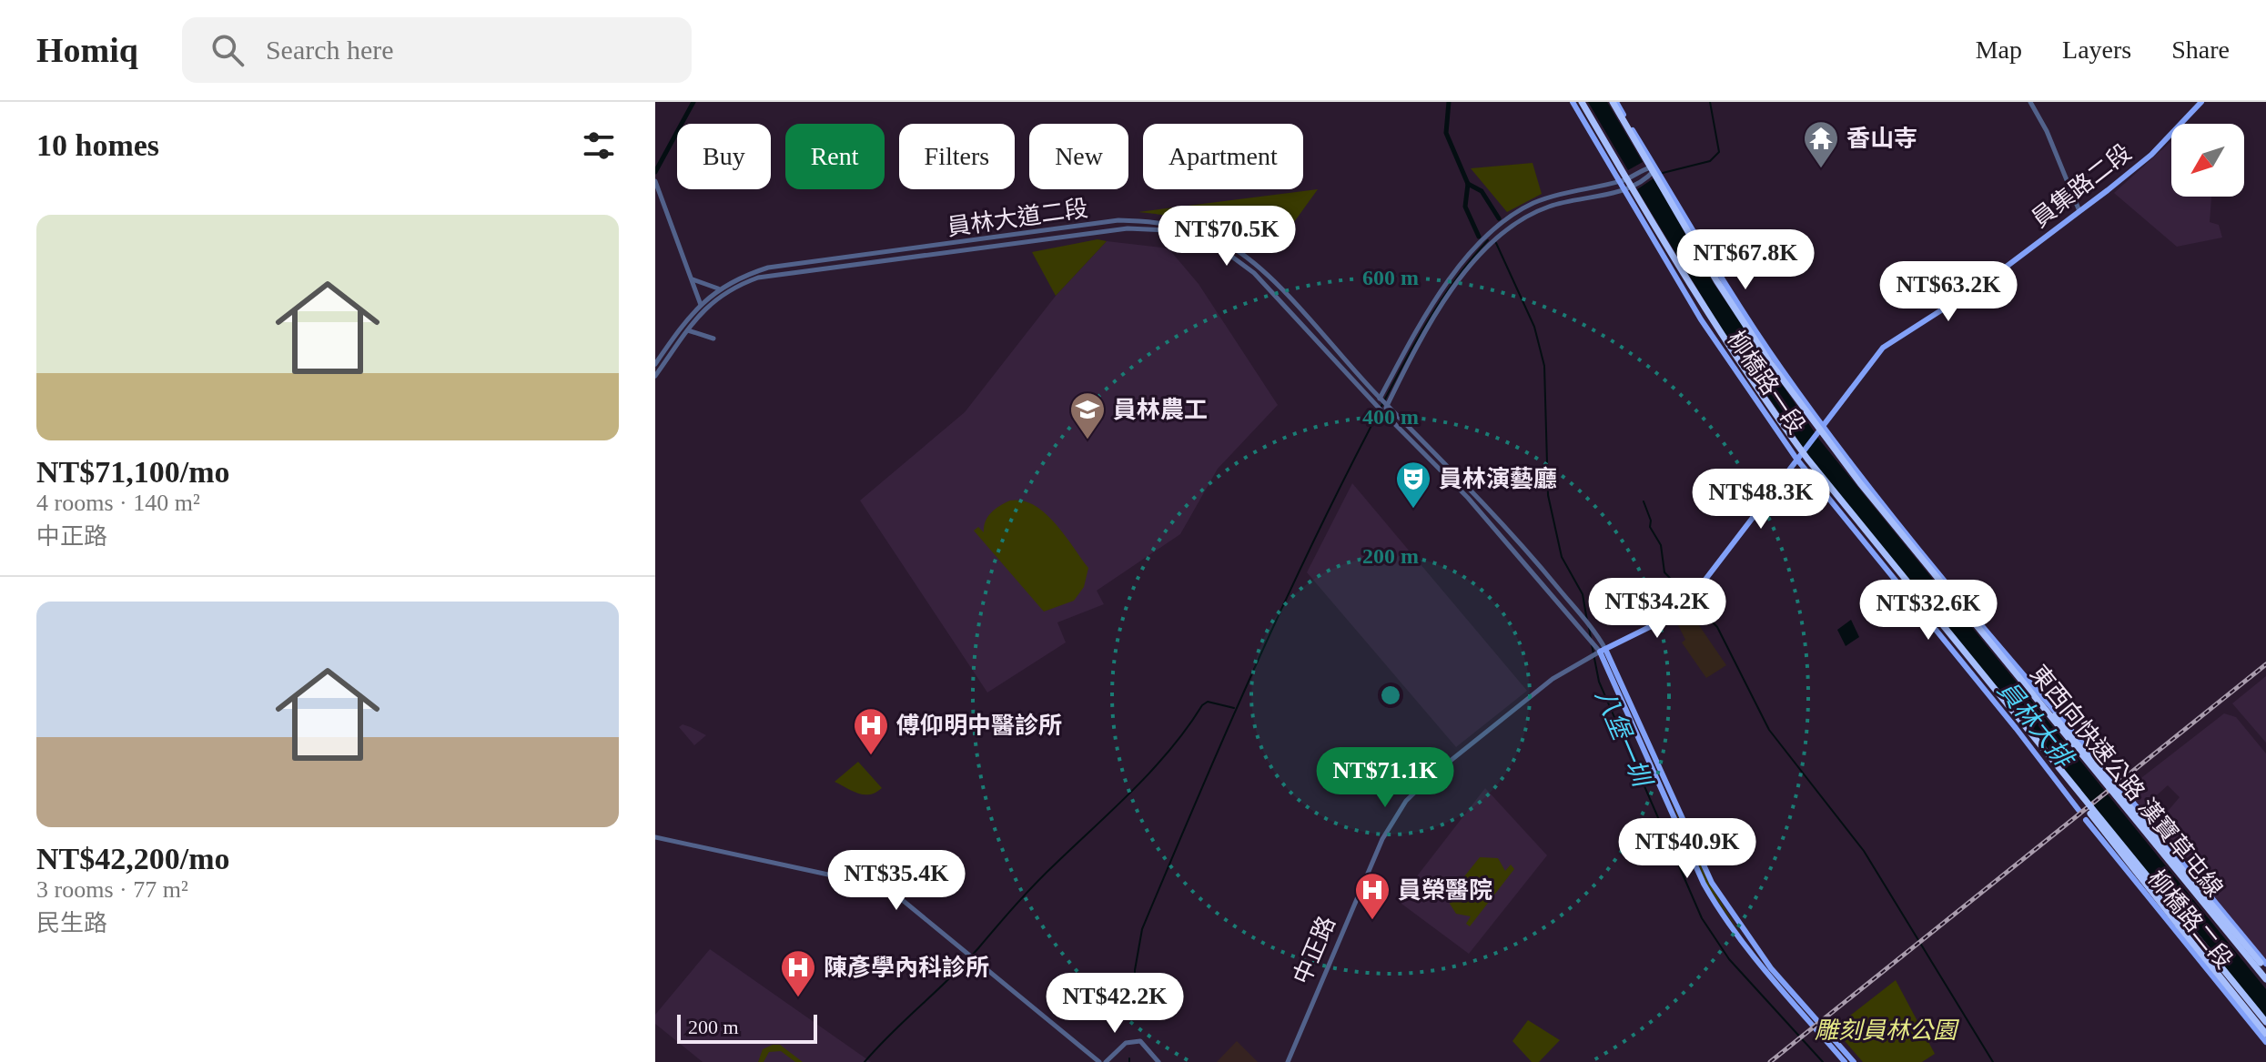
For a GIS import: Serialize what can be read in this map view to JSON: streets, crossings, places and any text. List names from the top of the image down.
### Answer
{
  "streets": {
    "highway": ["東西向快速公路 漢寶草屯線"],
    "main road": ["員集路二段", "柳橋路一段", "柳橋路二段"],
    "street": ["員林大道二段", "中正路"]
  },
  "crossings": [
    ["員集路二段", "柳橋路一段"],
    ["員集路二段", "柳橋路二段"],
    ["員林大道二段", "中正路"],
    ["柳橋路一段", "東西向快速公路 漢寶草屯線"],
    ["柳橋路一段", "柳橋路二段"]
  ],
  "water": ["員林大排", "八堡一圳"],
  "parks": ["雕刻員林公園"],
  "places": {
    "temple": ["香山寺"],
    "school or university": ["員林農工"],
    "theatre": ["員林演藝廳"],
    "hospital": ["傅仰明中醫診所", "員榮醫院", "陳彥學內科診所"]
  },
  "scale_bar": "200 m",
  "north": "bottom left",
  "page": {
    "header": "Homiq",
    "search": "Search here",
    "nav": ["Map", "Layers", "Share"],
    "heading": "10 homes",
    "chip": [
      "Buy",
      "Rent",
      "Filters",
      "New",
      "Apartment"
    ],
    "list": [
      {
        "name": "NT$71,100/mo",
        "note": "4 rooms · 140 m² · 中正路"
      },
      {
        "name": "NT$42,200/mo",
        "note": "3 rooms · 77 m² · 民生路"
      }
    ],
    "price": [
      "NT$70.5K",
      "NT$67.8K",
      "NT$63.2K",
      "NT$48.3K",
      "NT$34.2K",
      "NT$32.6K",
      "NT$71.1K",
      "NT$40.9K",
      "NT$35.4K",
      "NT$42.2K"
    ],
    "scale": "200 m"
  },
  "rings": ["600 m", "400 m", "200 m"]
}
